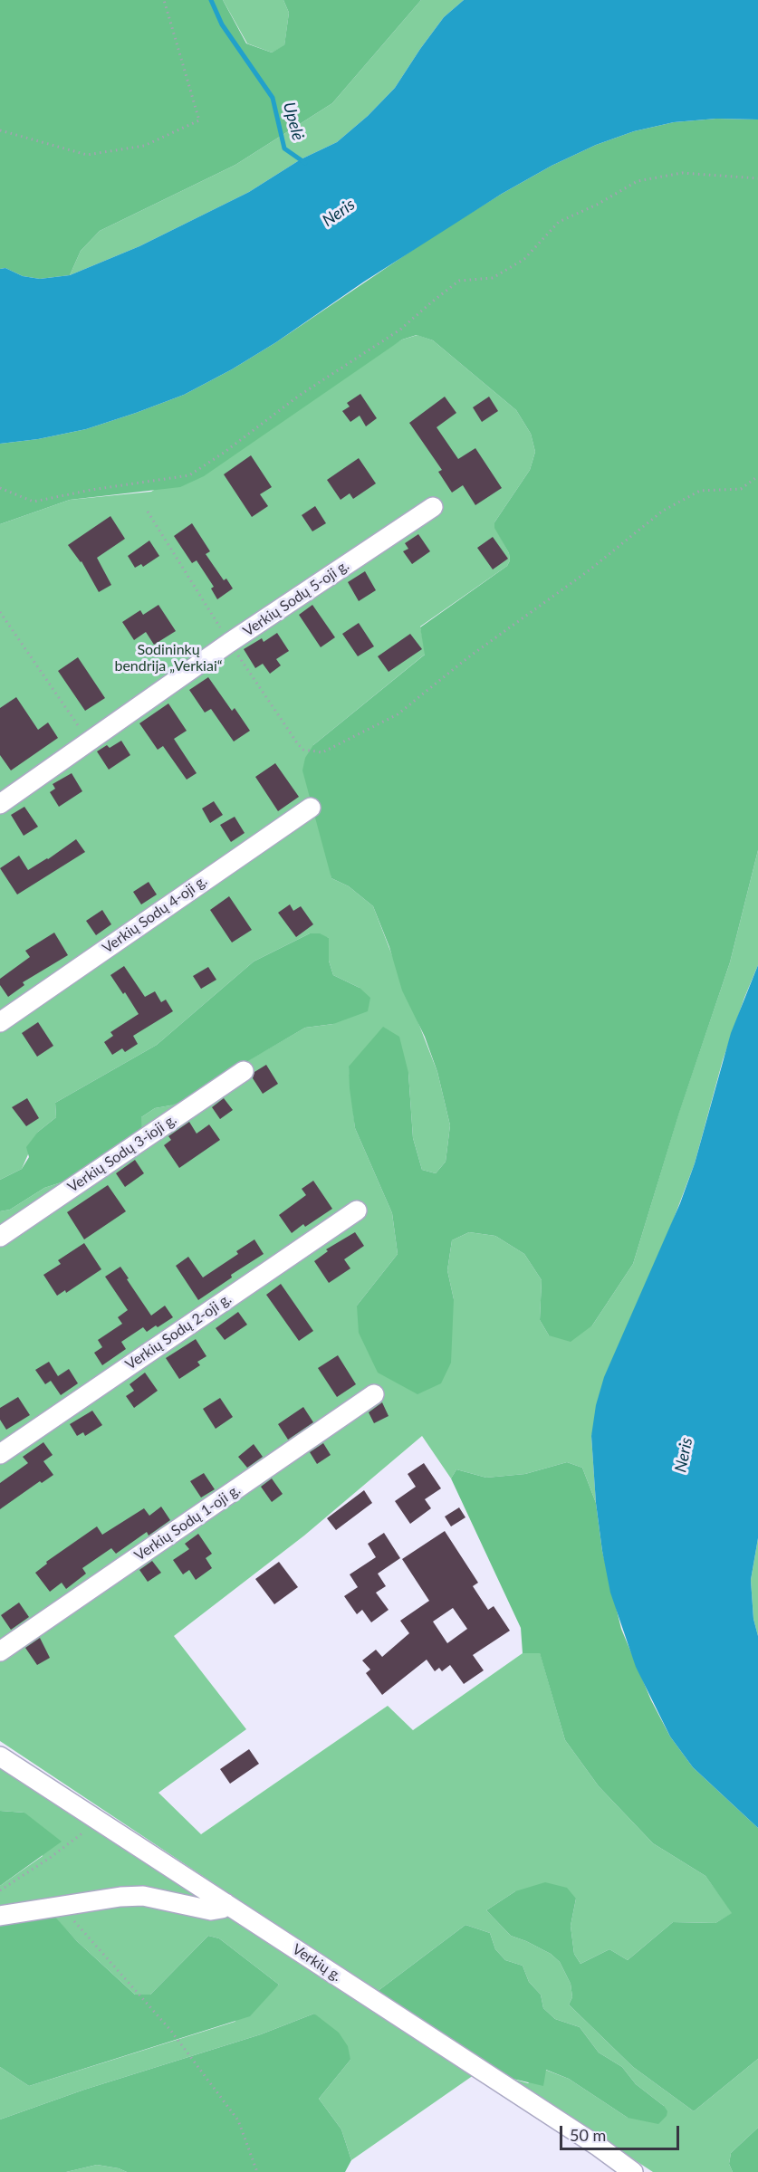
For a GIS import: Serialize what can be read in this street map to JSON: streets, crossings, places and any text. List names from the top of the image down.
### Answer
{
  "streets": {
    "street": [
      "Verkių Sodų 5-oji g.",
      "Verkių Sodų 4-oji g.",
      "Verkių Sodų 3-ioji g.",
      "Verkių Sodų 2-oji g.",
      "Verkių Sodų 1-oji g.",
      "Verkių g."
    ]
  },
  "water": ["Upelė", "Neris"],
  "parks": ["Sodininkų bendrija „Verkiai“"],
  "scale_bar": "50 m"
}
